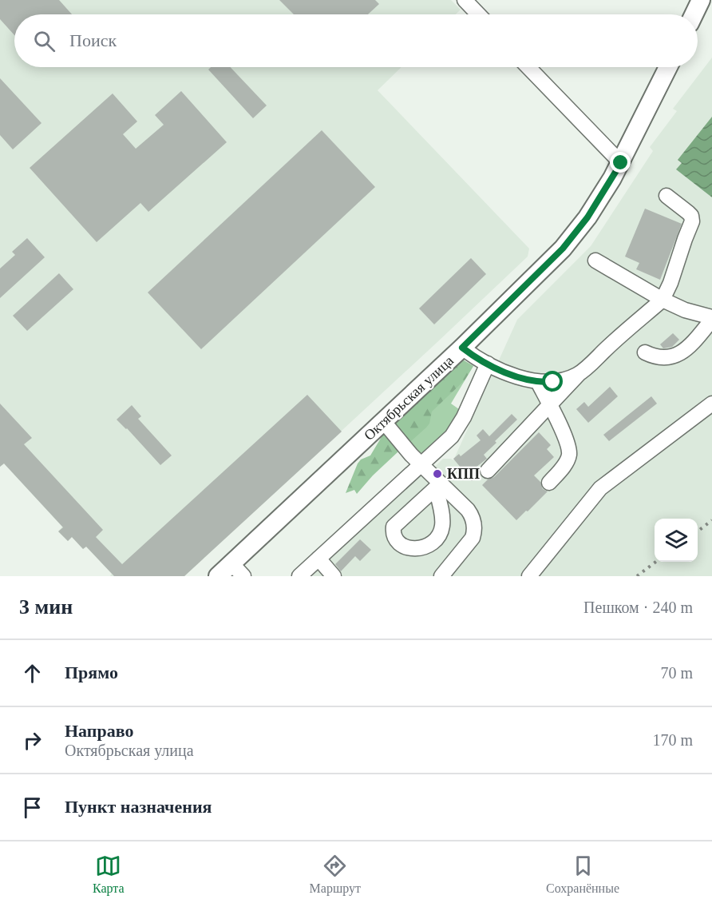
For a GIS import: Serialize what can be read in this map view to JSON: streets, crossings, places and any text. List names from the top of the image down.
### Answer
{
  "streets": {
    "main road": ["Октябрьская улица"]
  },
  "places": ["КПП"],
  "page": {
    "search": "Поиск",
    "heading": ["3 мин", "Пешком · 240 m"],
    "list": [
      ["Прямо", "70 m"],
      ["Направо", "Октябрьская улица", "170 m"],
      "Пункт назначения"
    ],
    "nav": ["Карта", "Маршрут", "Сохранённые"]
  }
}
